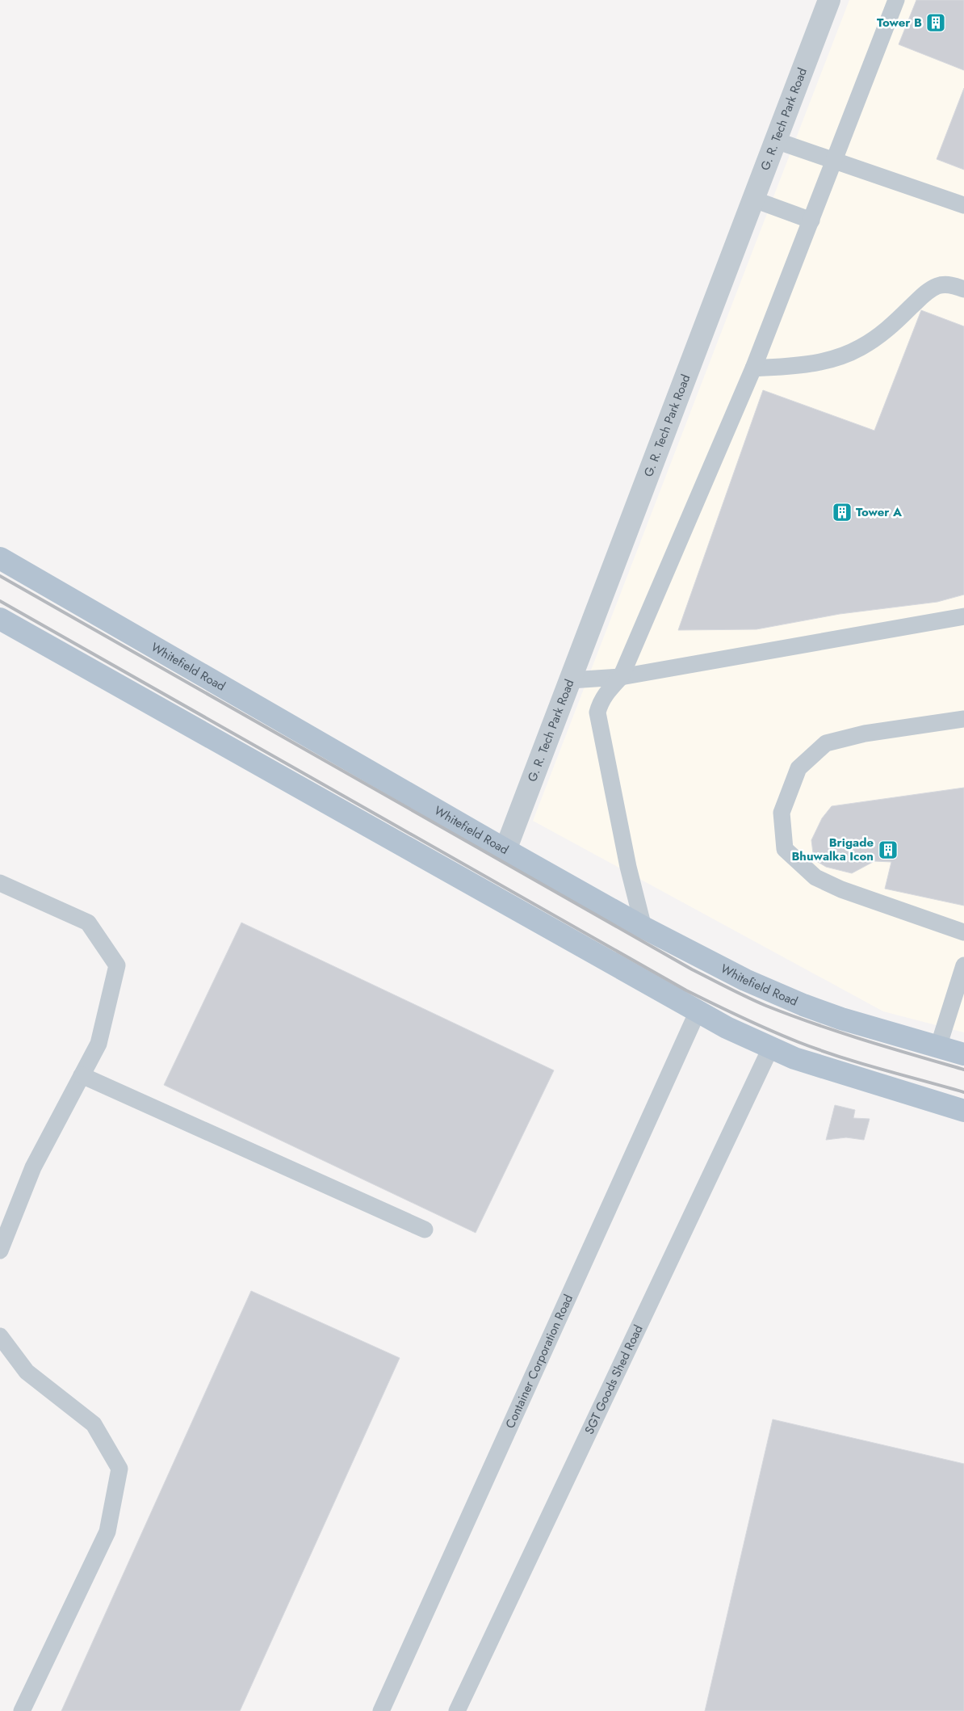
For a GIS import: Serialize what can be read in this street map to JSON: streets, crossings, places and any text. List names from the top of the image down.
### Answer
{
  "streets": {
    "main road": ["Whitefield Road"],
    "street": ["G. R. Tech Park Road"],
    "lane": ["Container Corporation Road", "SGT Goods Shed Road"]
  },
  "crossings": [
    ["G. R. Tech Park Road", "Whitefield Road"]
  ],
  "places": {
    "building": ["Tower B", "Tower A", "Brigade Bhuwalka Icon"]
  }
}
